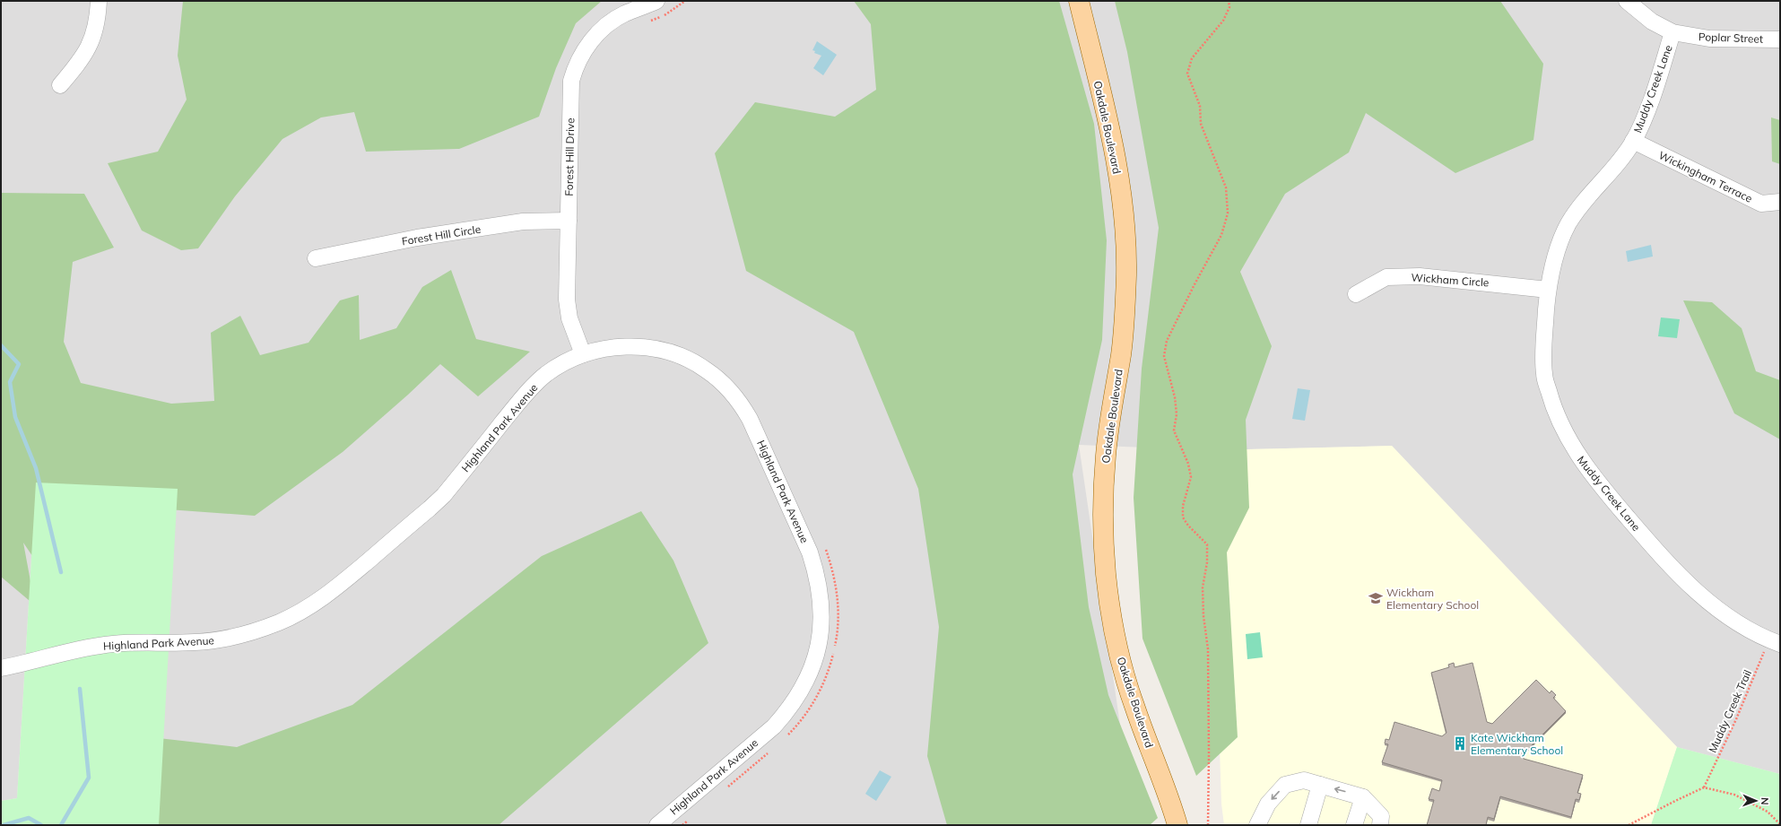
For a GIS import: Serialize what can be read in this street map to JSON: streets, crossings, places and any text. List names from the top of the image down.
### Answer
{
  "streets": {
    "main road": ["Oakdale Boulevard"],
    "street": [
      "Poplar Street",
      "Muddy Creek Lane",
      "Forest Hill Drive",
      "Wickingham Terrace",
      "Forest Hill Circle",
      "Wickham Circle",
      "Highland Park Avenue"
    ],
    "path": ["Muddy Creek Trail"]
  },
  "crossings": [
    ["Poplar Street", "Muddy Creek Lane"],
    ["Muddy Creek Lane", "Wickingham Terrace"],
    ["Muddy Creek Lane", "Wickham Circle"],
    ["Muddy Creek Lane", "Muddy Creek Trail"],
    ["Forest Hill Drive", "Forest Hill Circle"],
    ["Forest Hill Drive", "Highland Park Avenue"]
  ],
  "places": {
    "school or university": ["Wickham Elementary School"],
    "building": ["Kate Wickham Elementary School"]
  },
  "north": "right"
}
